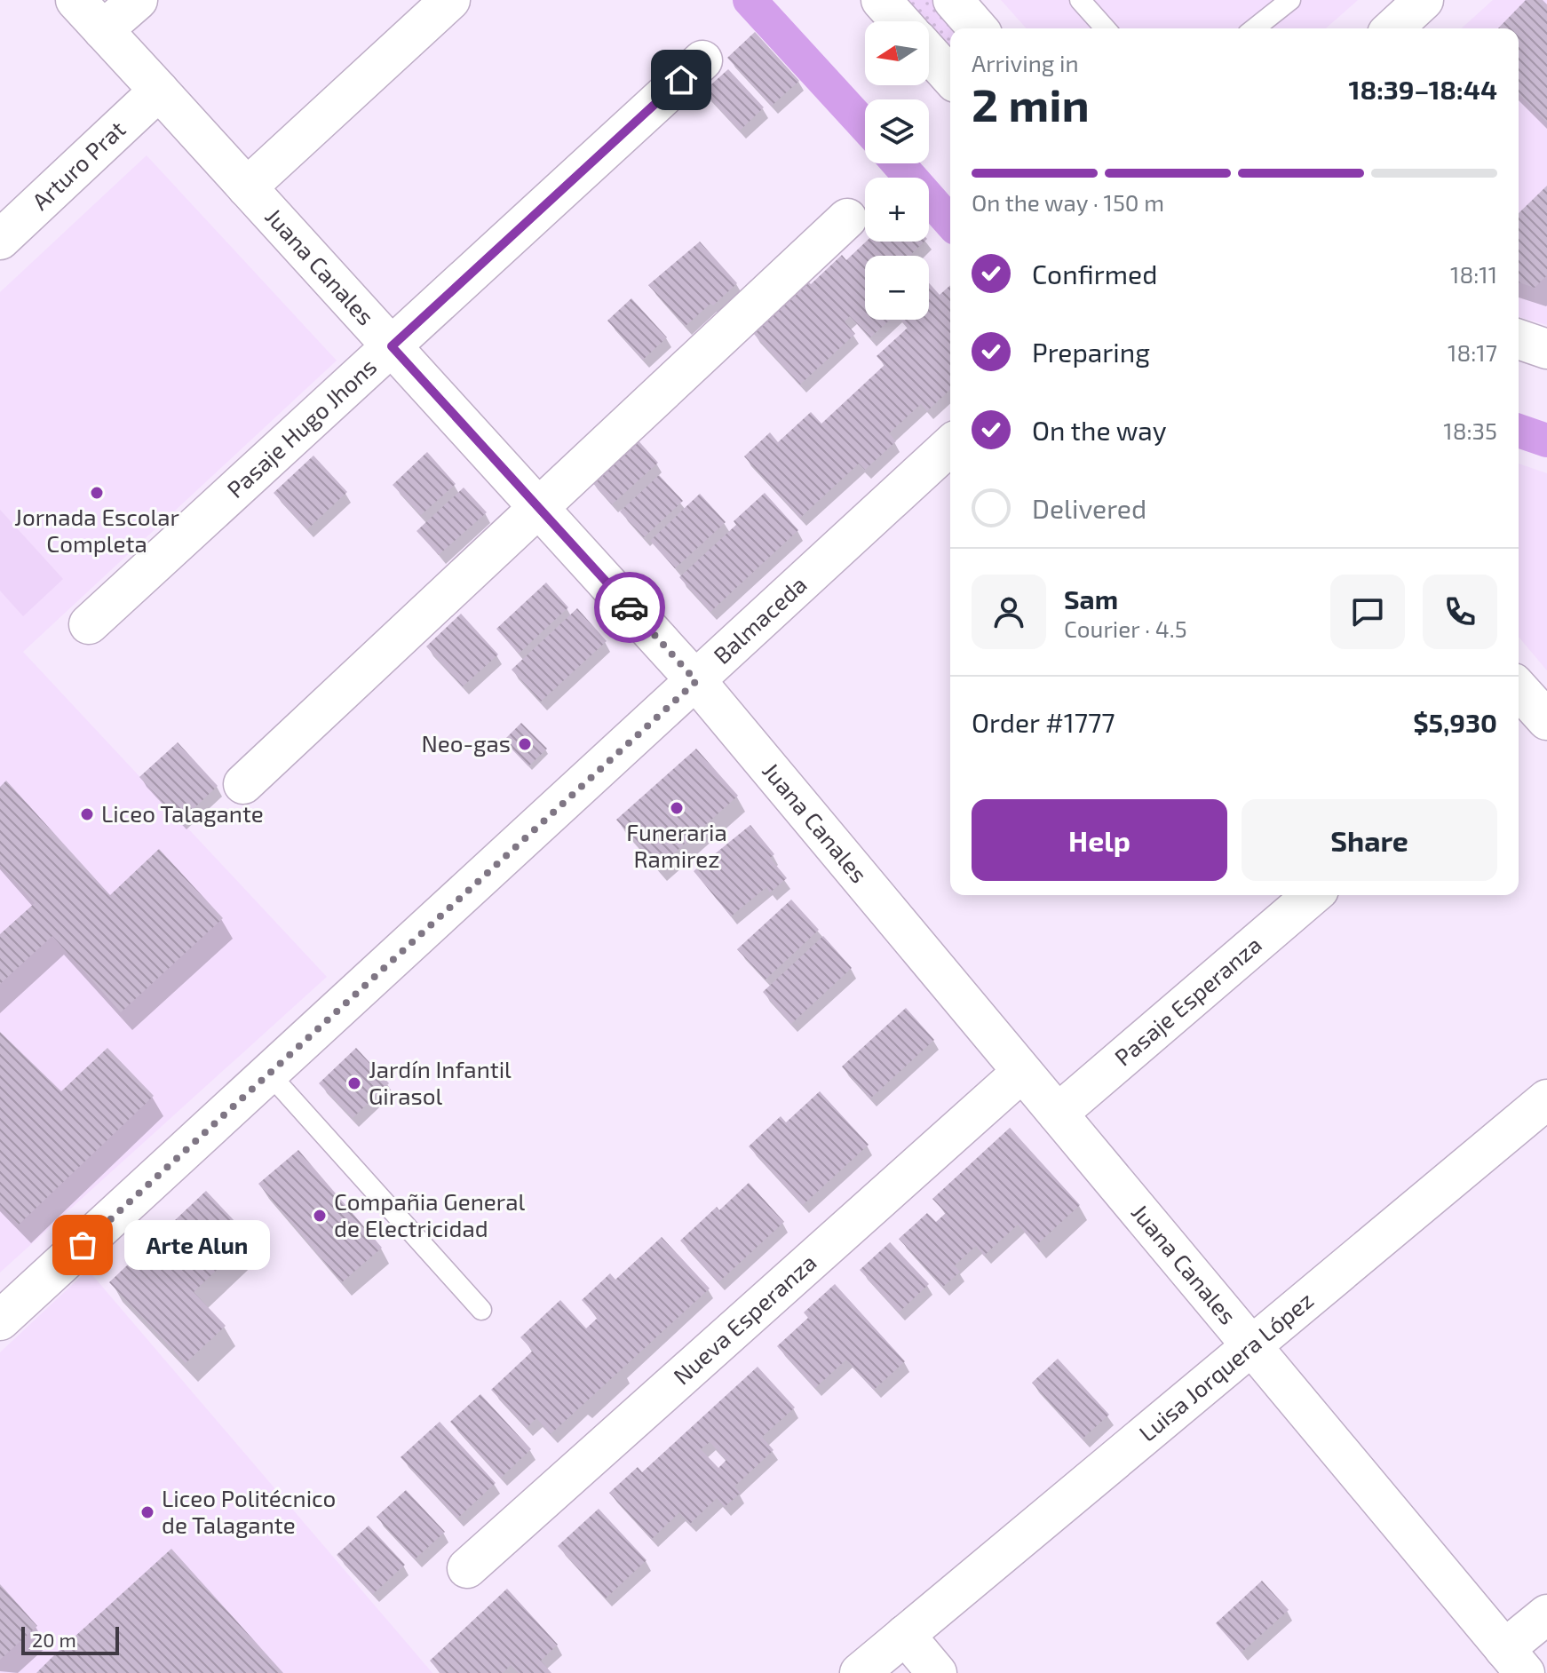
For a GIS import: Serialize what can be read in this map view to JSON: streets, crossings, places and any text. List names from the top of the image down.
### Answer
{
  "streets": {
    "street": [
      "Arturo Prat",
      "Juana Canales",
      "Pasaje Hugo Jhons",
      "Balmaceda",
      "Pasaje Esperanza",
      "Nueva Esperanza",
      "Luisa Jorquera López"
    ]
  },
  "crossings": [
    ["Arturo Prat", "Juana Canales"],
    ["Juana Canales", "Pasaje Hugo Jhons"],
    ["Juana Canales", "Balmaceda"],
    ["Juana Canales", "Pasaje Esperanza"],
    ["Juana Canales", "Nueva Esperanza"],
    ["Juana Canales", "Luisa Jorquera López"]
  ],
  "places": [
    "Jornada Escolar Completa",
    "Neo-gas",
    "Funeraria Ramirez",
    "Liceo Talagante",
    "Jardín Infantil Girasol",
    "Compañia General de Electricidad",
    "Arte Alun",
    "Liceo Politécnico de Talagante"
  ],
  "scale_bar": "20 m",
  "north": "left",
  "page": {
    "map_buttons": ["+", "−"],
    "heading": ["2 min", "Arriving in", "18:39–18:44"],
    "panel": [
      "Sam",
      "Courier · 4.5",
      "Order #1777",
      "$5,930"
    ],
    "bar": "On the way · 150 m",
    "list": [
      ["Confirmed", "18:11"],
      ["Preparing", "18:17"],
      ["On the way", "18:35"],
      "Delivered"
    ],
    "buttons": ["Help", "Share"],
    "bubble": "Arte Alun",
    "scale": "20 m"
  }
}
